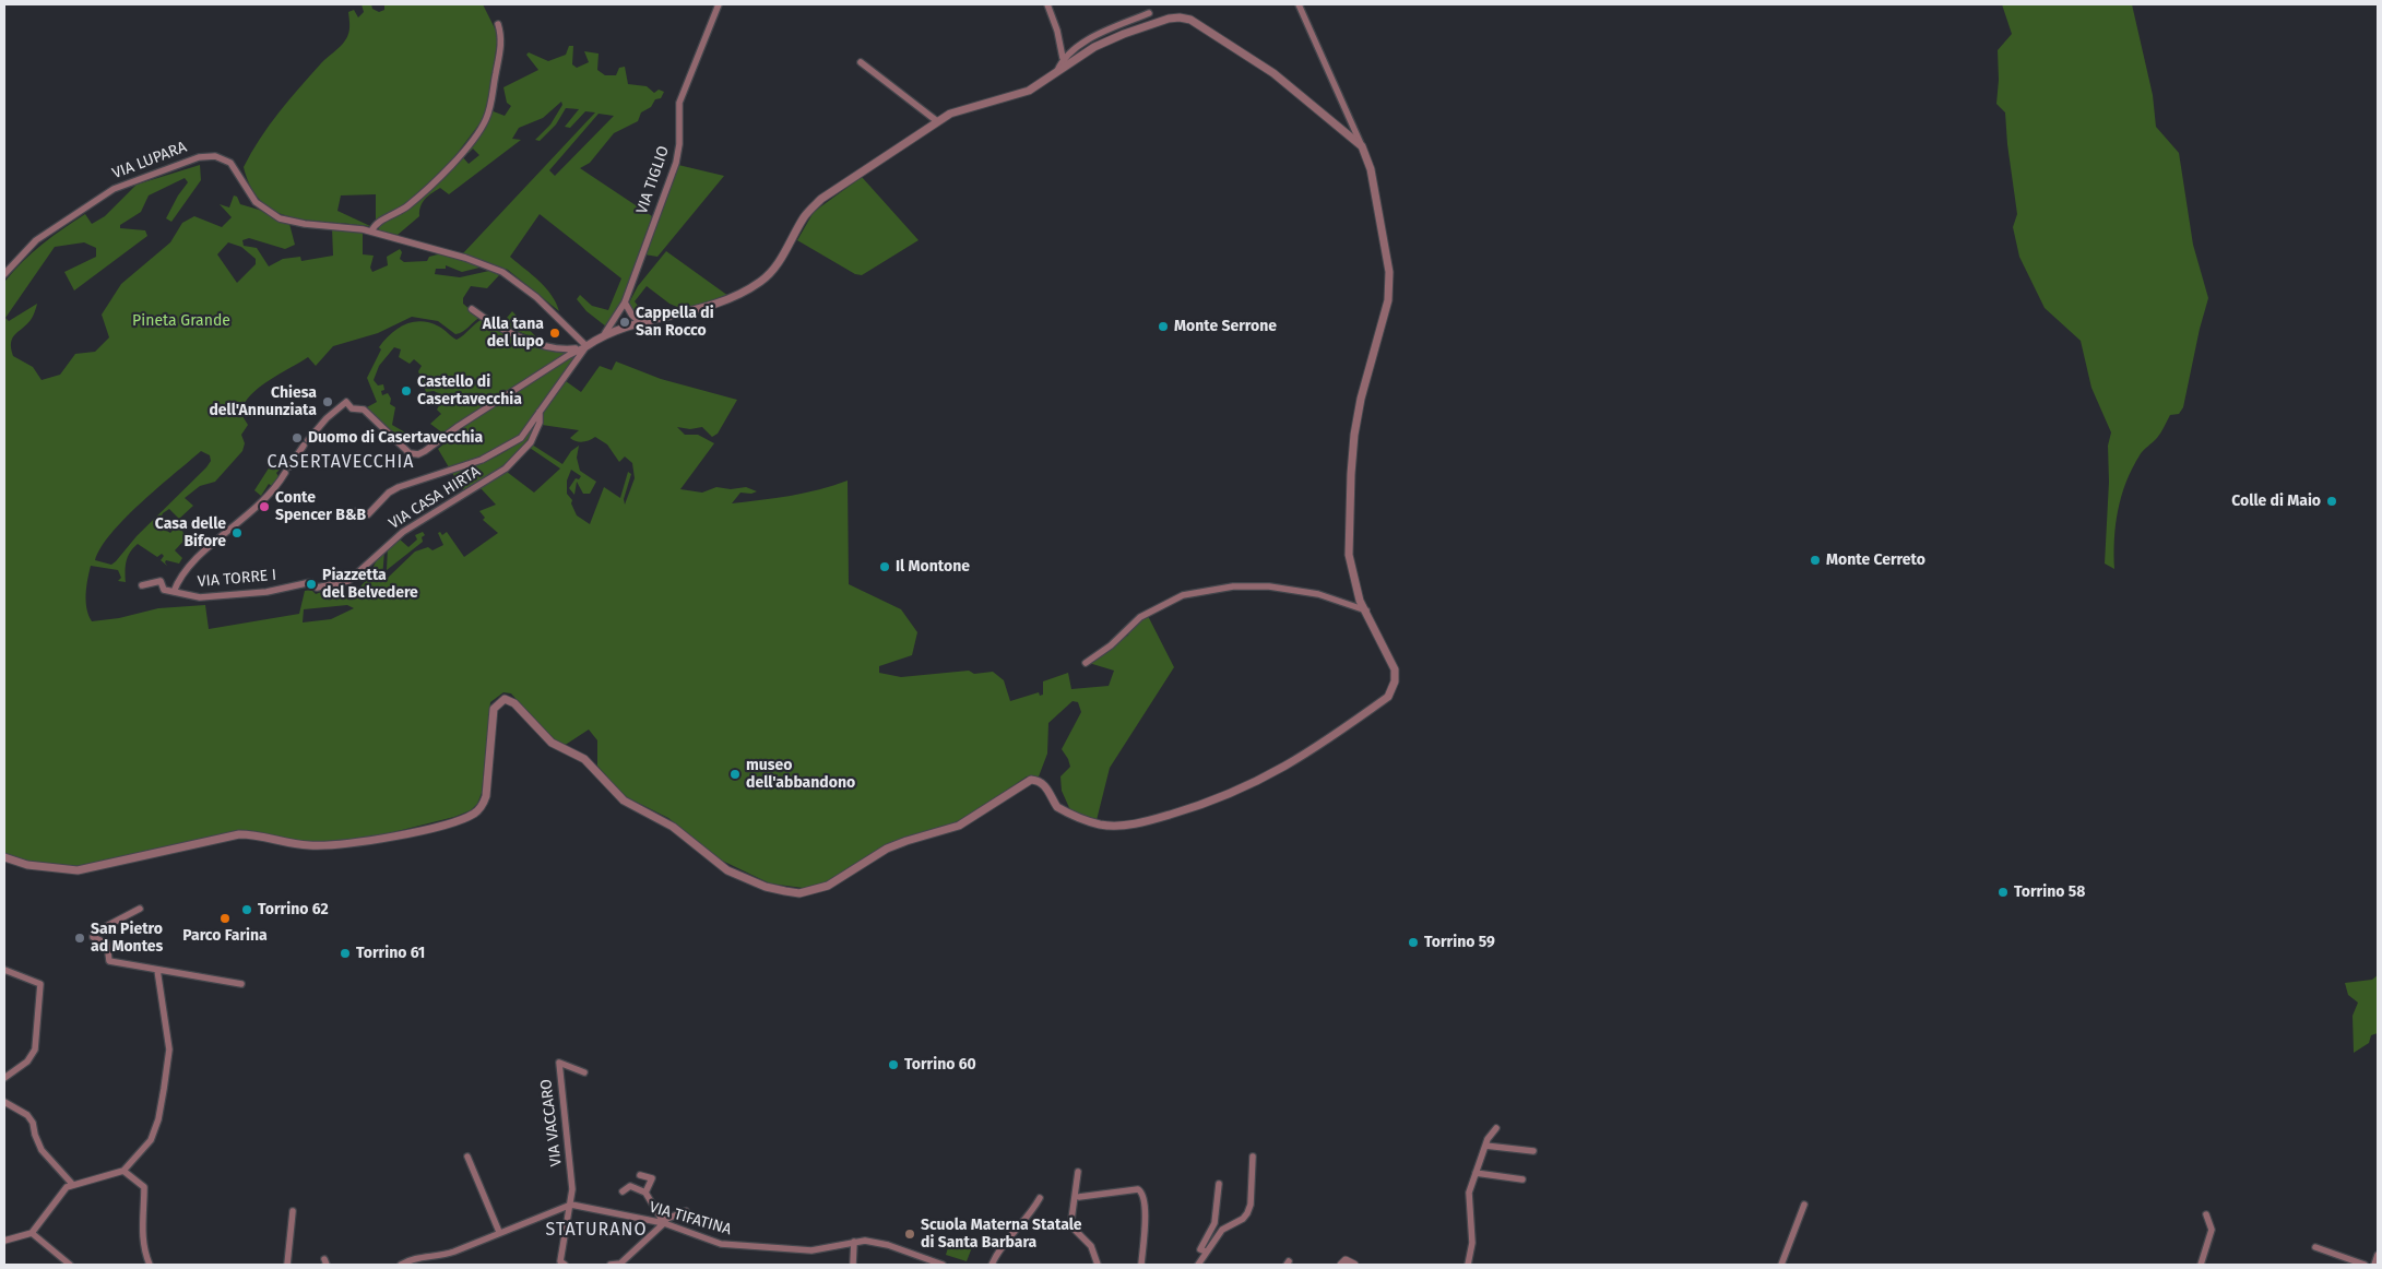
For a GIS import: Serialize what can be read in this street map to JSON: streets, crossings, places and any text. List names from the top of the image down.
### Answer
{
  "streets": {
    "street": [
      "VIA LUPARA",
      "VIA TIGLIO",
      "VIA CASA HIRTA",
      "VIA TORRE I",
      "VIA VACCARO",
      "VIA TIFATINA"
    ]
  },
  "crossings": [
    ["VIA CASA HIRTA", "VIA TORRE I"],
    ["VIA VACCARO", "VIA TIFATINA"]
  ],
  "districts": ["CASERTAVECCHIA", "STATURANO"],
  "parks": ["Pineta Grande"],
  "places": [
    "Cappella di San Rocco",
    "Monte Serrone",
    "Alla tana del lupo",
    "Castello di Casertavecchia",
    "Chiesa dell'Annunziata",
    "Duomo di Casertavecchia",
    "Colle di Maio",
    "Conte Spencer B&B",
    "Casa delle Bifore",
    "Monte Cerreto",
    "Il Montone",
    "Piazzetta del Belvedere",
    "museo dell'abbandono",
    "Torrino 58",
    "Torrino 62",
    "Parco Farina",
    "San Pietro ad Montes",
    "Torrino 59",
    "Torrino 61",
    "Torrino 60",
    "Scuola Materna Statale di Santa Barbara"
  ]
}
